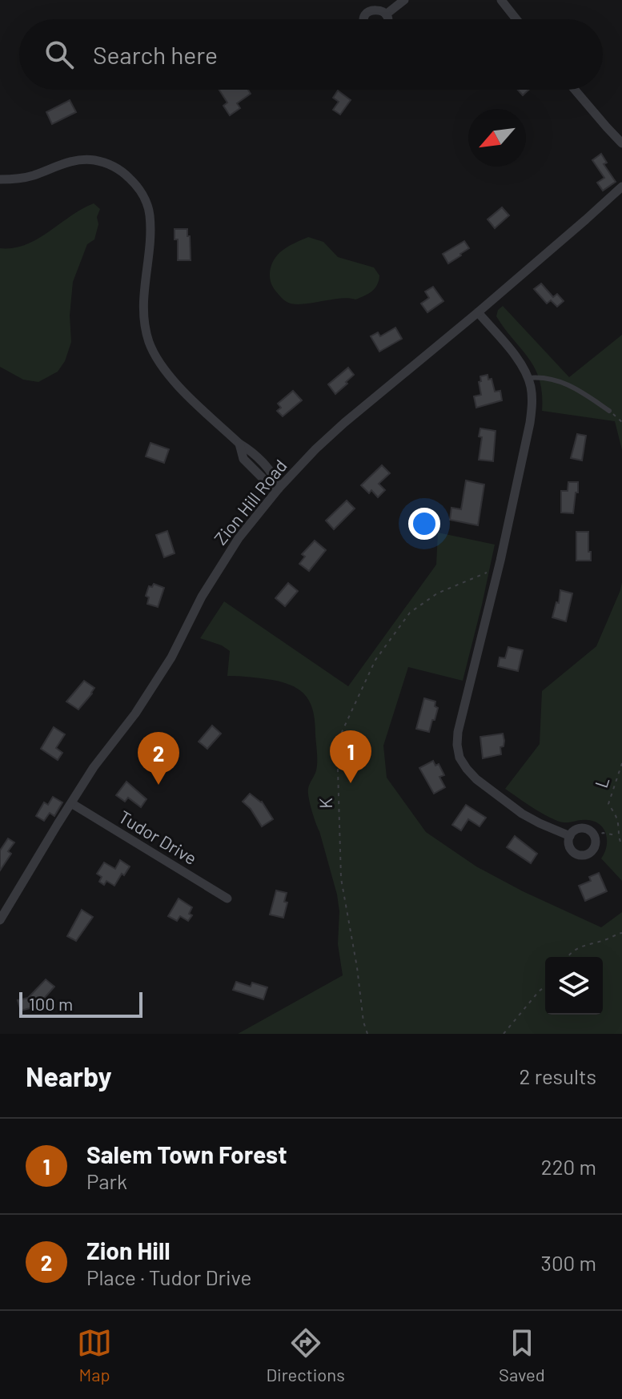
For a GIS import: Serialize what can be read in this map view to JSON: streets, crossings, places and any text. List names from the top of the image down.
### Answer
{
  "streets": {
    "street": ["Zion Hill Road", "Tudor Drive"],
    "path": ["L", "K"]
  },
  "crossings": [
    ["Zion Hill Road", "Tudor Drive"]
  ],
  "scale_bar": "100 m",
  "north": "bottom left",
  "page": {
    "search": "Search here",
    "pins": ["1", "2"],
    "scale": "100 m",
    "heading": ["Nearby", "2 results"],
    "list": [
      {
        "mark": "1",
        "name": "Salem Town Forest",
        "note": "Park",
        "value": "220 m"
      },
      {
        "mark": "2",
        "name": "Zion Hill",
        "note": "Place · Tudor Drive",
        "value": "300 m"
      }
    ],
    "nav": ["Map", "Directions", "Saved"]
  }
}
